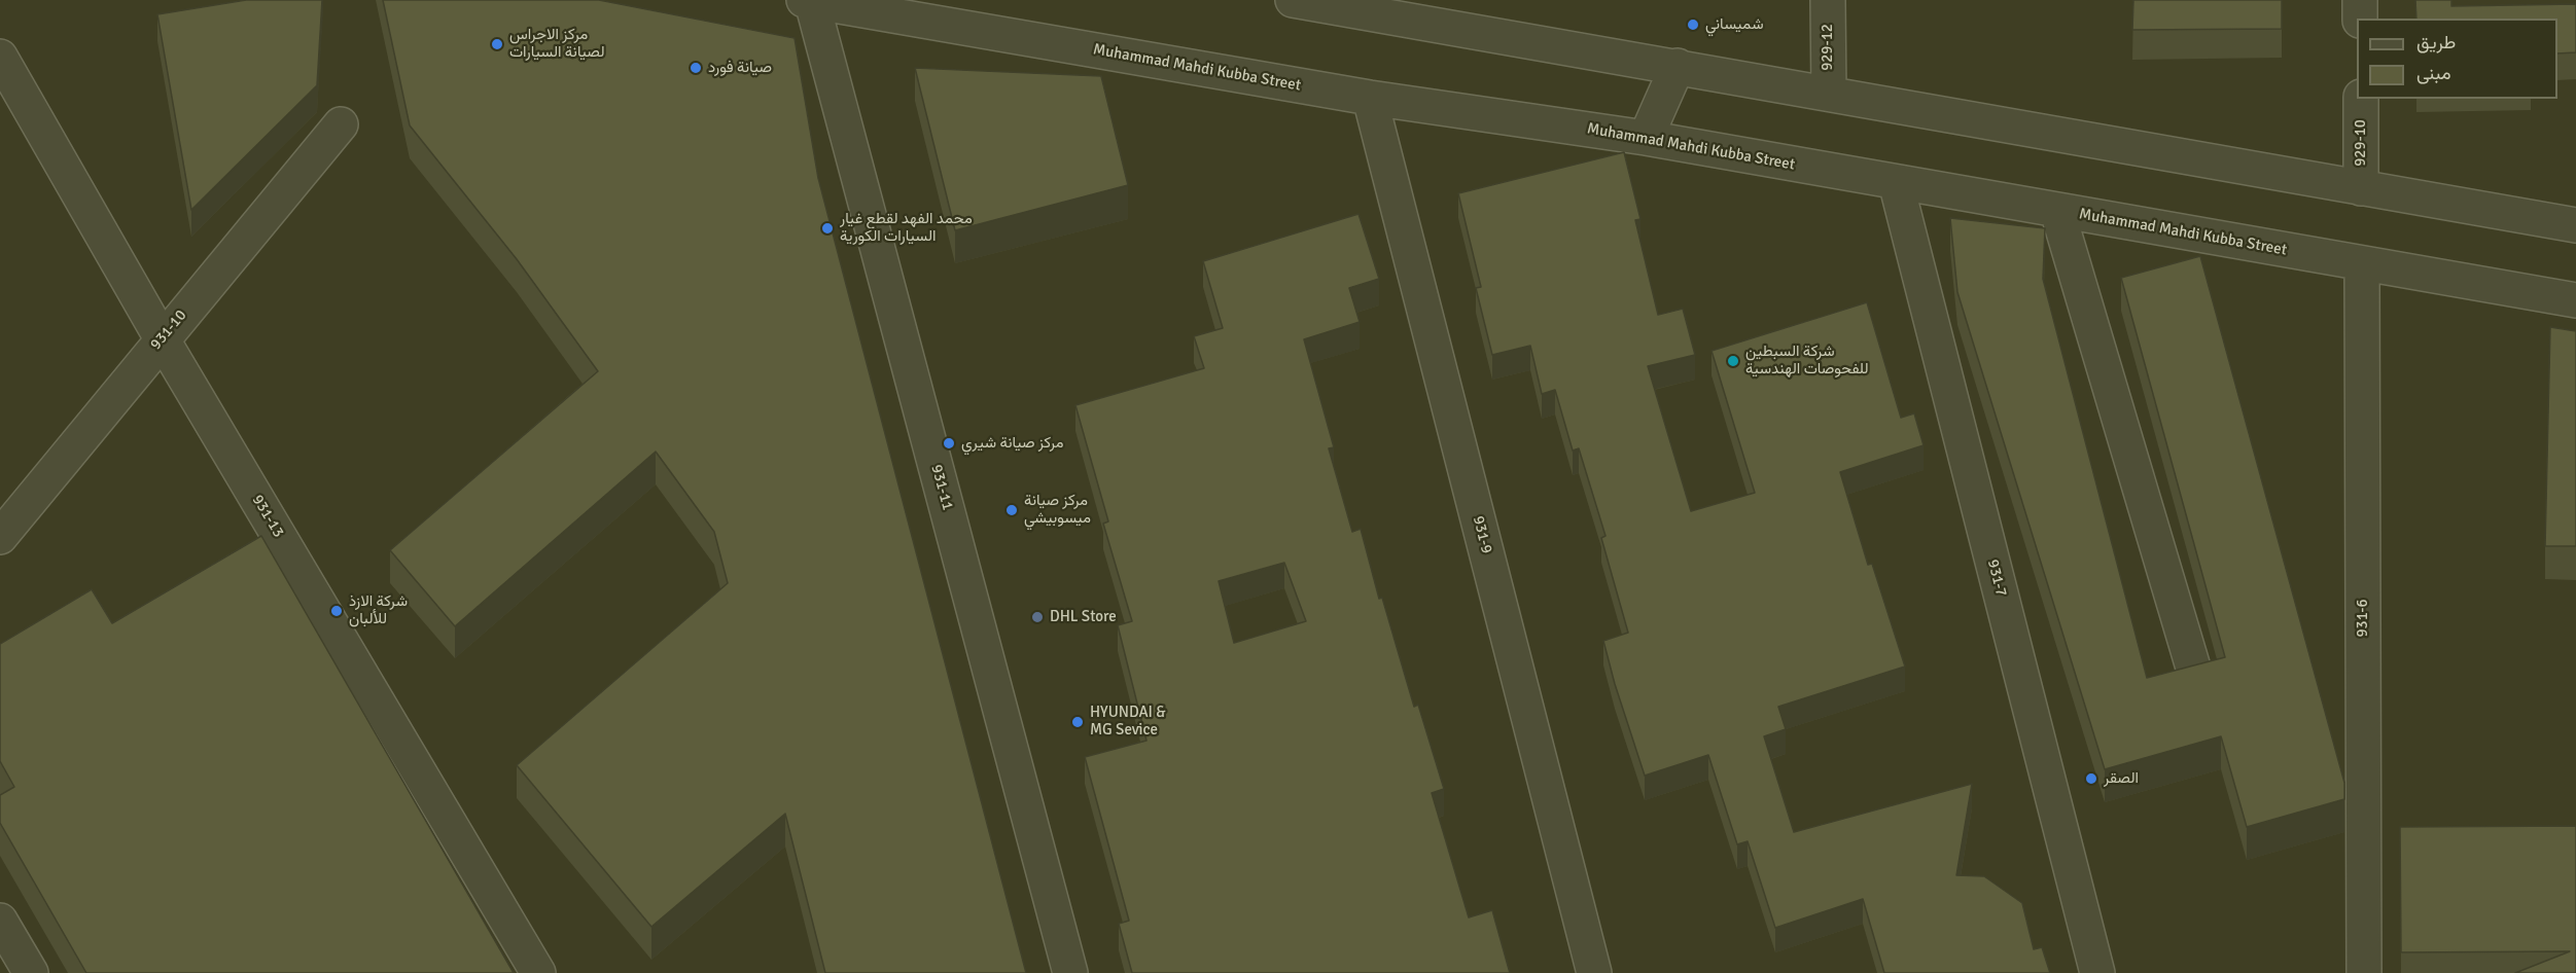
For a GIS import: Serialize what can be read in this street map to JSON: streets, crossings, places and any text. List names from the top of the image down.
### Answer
{
  "streets": {
    "street": [
      "929-12",
      "Muhammad Mahdi Kubba Street",
      "929-10",
      "931-10",
      "931-11",
      "931-13",
      "931-9",
      "931-7",
      "931-6"
    ]
  },
  "crossings": [
    ["Muhammad Mahdi Kubba Street", "931-11"],
    ["Muhammad Mahdi Kubba Street", "931-9"],
    ["Muhammad Mahdi Kubba Street", "931-7"],
    ["Muhammad Mahdi Kubba Street", "931-6"],
    ["931-10", "931-13"]
  ],
  "places": [
    "شميساني",
    "مركز الاجراس لصيانة السيارات",
    "صيانة فورد",
    "محمد الفهد لقطع غيار السيارات الكورية",
    "شركة السبطين للفحوصات الهندسية",
    "مركز صيانة شيري",
    "مركز صيانة ميسوبيشي",
    "شركة الازذ للألبان",
    "DHL Store",
    "HYUNDAI & MG Sevice",
    "الصقر"
  ],
  "legend": ["طريق", "مبنى"]
}
